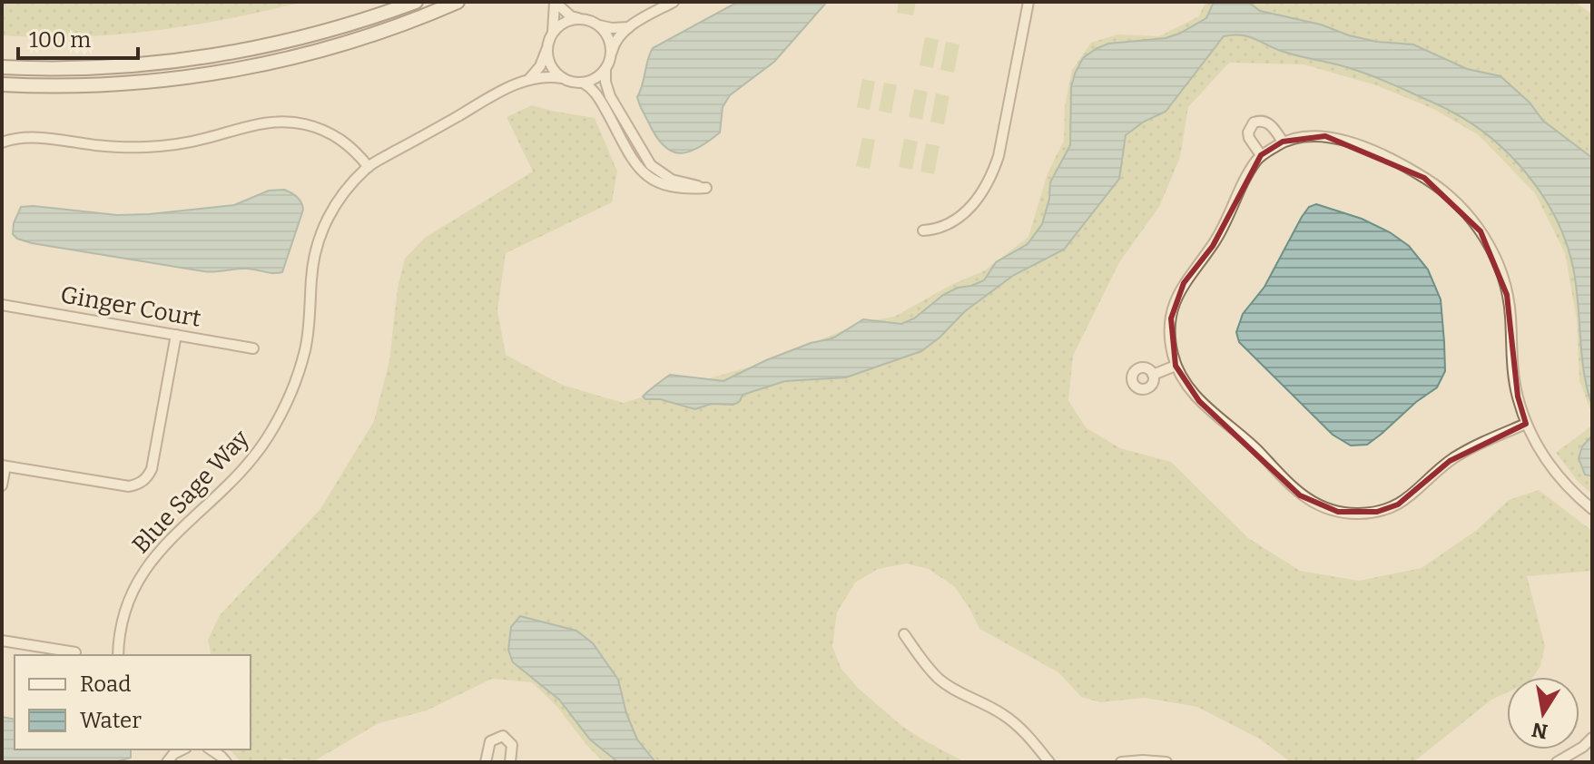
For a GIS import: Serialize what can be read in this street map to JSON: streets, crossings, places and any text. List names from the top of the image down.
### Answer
{
  "streets": {
    "street": ["Ginger Court", "Blue Sage Way"]
  },
  "legend": ["Road", "Water"],
  "scale_bar": "100 m",
  "north": "bottom"
}
